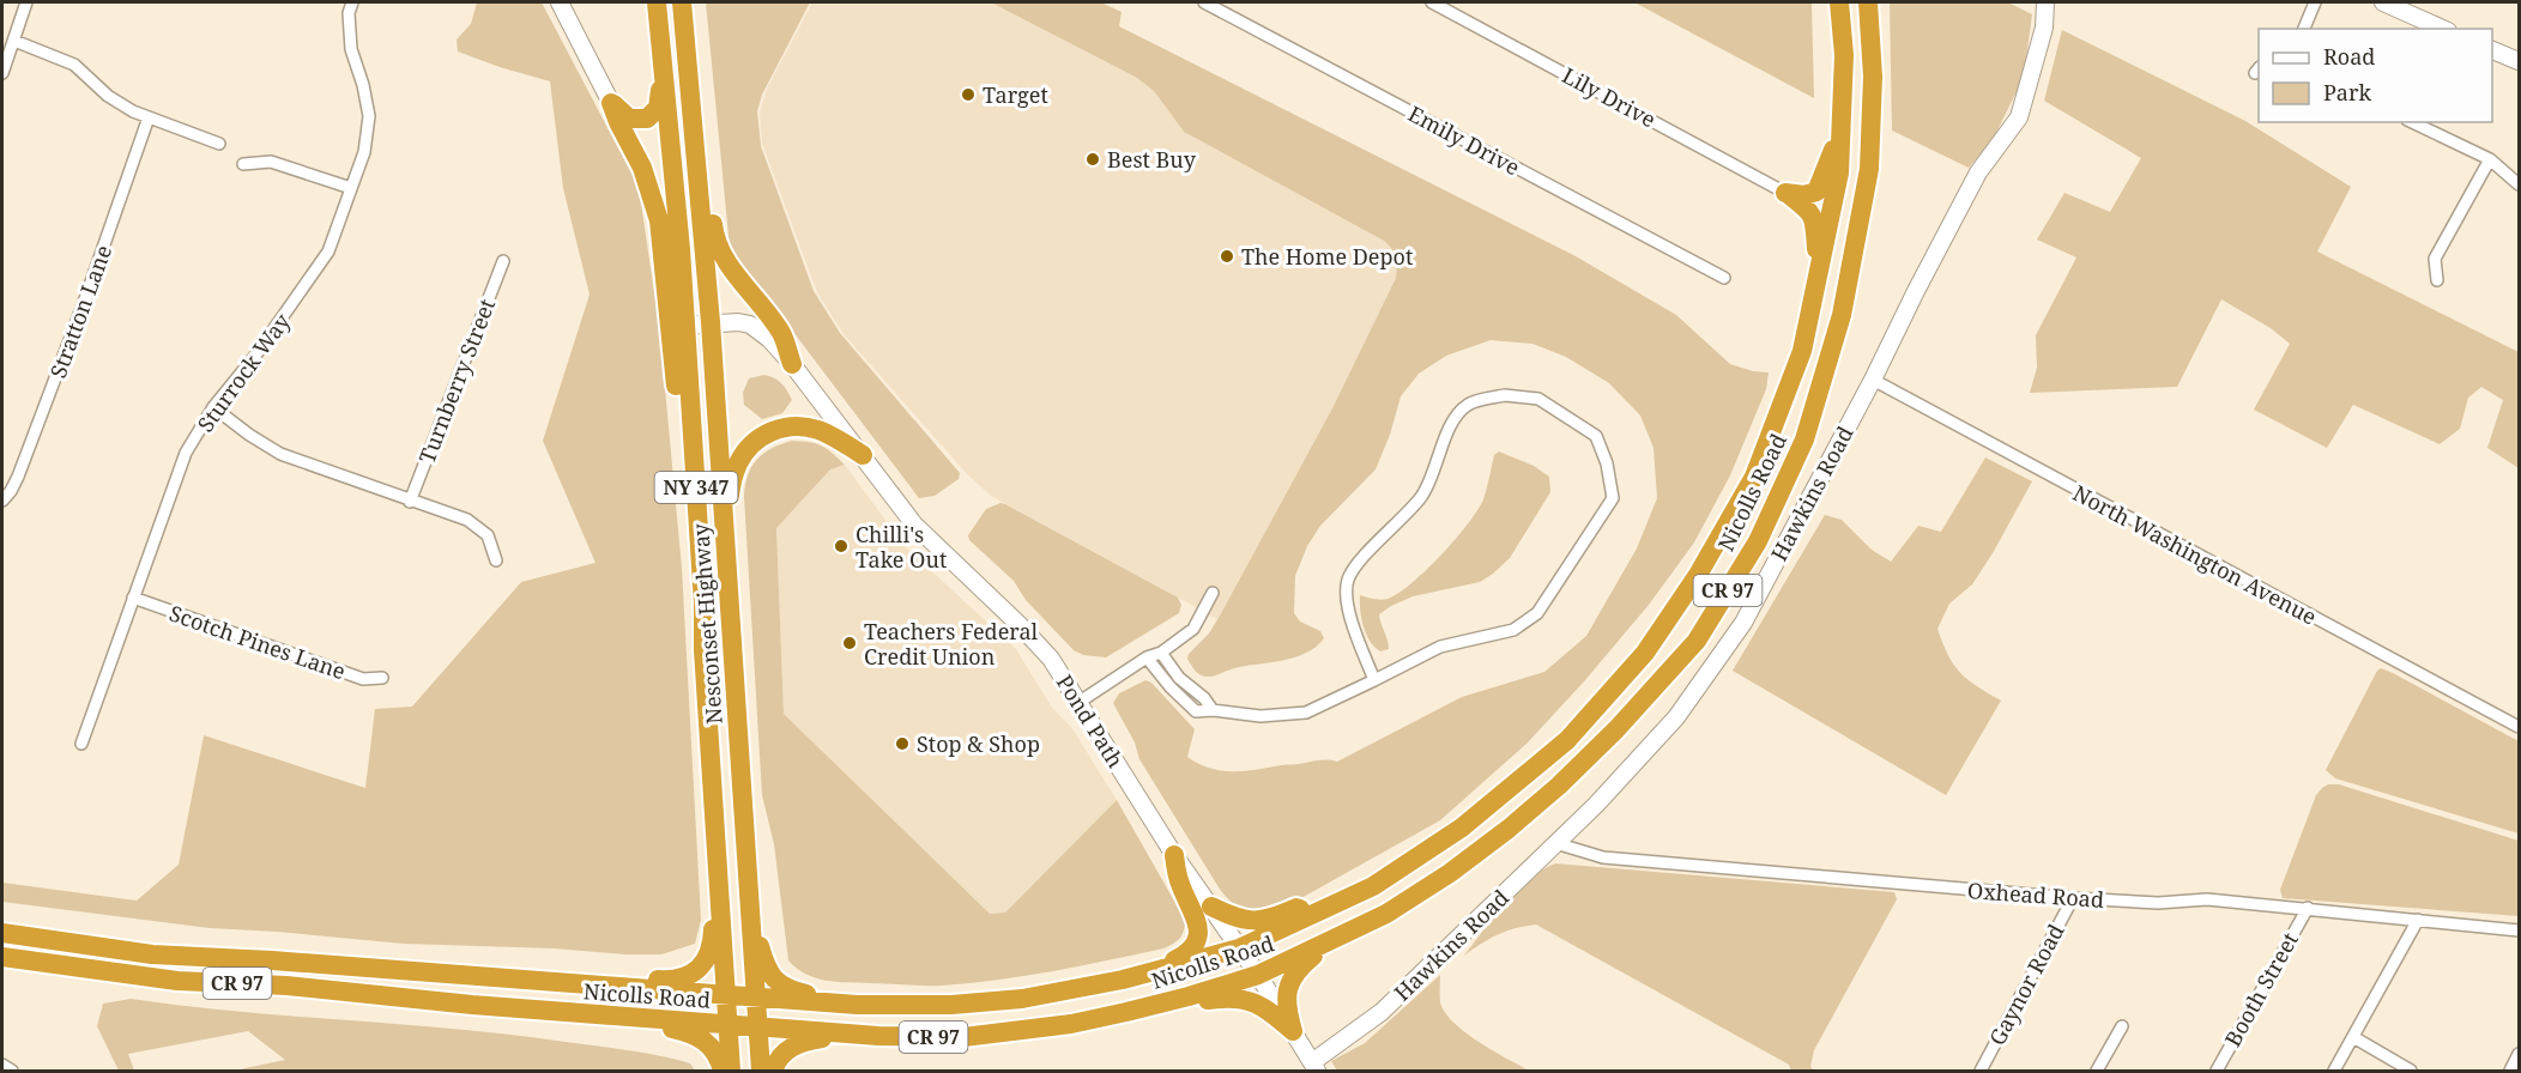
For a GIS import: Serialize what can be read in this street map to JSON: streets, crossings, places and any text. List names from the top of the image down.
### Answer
{
  "streets": {
    "highway": [
      "NY 347",
      "Nicolls Road",
      "CR 97",
      "Nesconset Highway"
    ],
    "street": [
      "Lily Drive",
      "Emily Drive",
      "Stratton Lane",
      "Sturrock Way",
      "Turnberry Street",
      "Hawkins Road",
      "North Washington Avenue",
      "Scotch Pines Lane",
      "Pond Path",
      "Oxhead Road",
      "Gaynor Road",
      "Booth Street"
    ]
  },
  "crossings": [
    ["Sturrock Way", "Scotch Pines Lane"],
    ["Nicolls Road", "Nesconset Highway"],
    ["Nicolls Road", "Pond Path"],
    ["Hawkins Road", "North Washington Avenue"],
    ["Hawkins Road", "Pond Path"],
    ["Hawkins Road", "Oxhead Road"],
    ["Nesconset Highway", "Pond Path"],
    ["Oxhead Road", "Gaynor Road"],
    ["Oxhead Road", "Booth Street"]
  ],
  "places": [
    "Target",
    "Best Buy",
    "The Home Depot",
    "Chilli's Take Out",
    "Teachers Federal Credit Union",
    "Stop & Shop"
  ],
  "legend": ["Road", "Park"]
}
